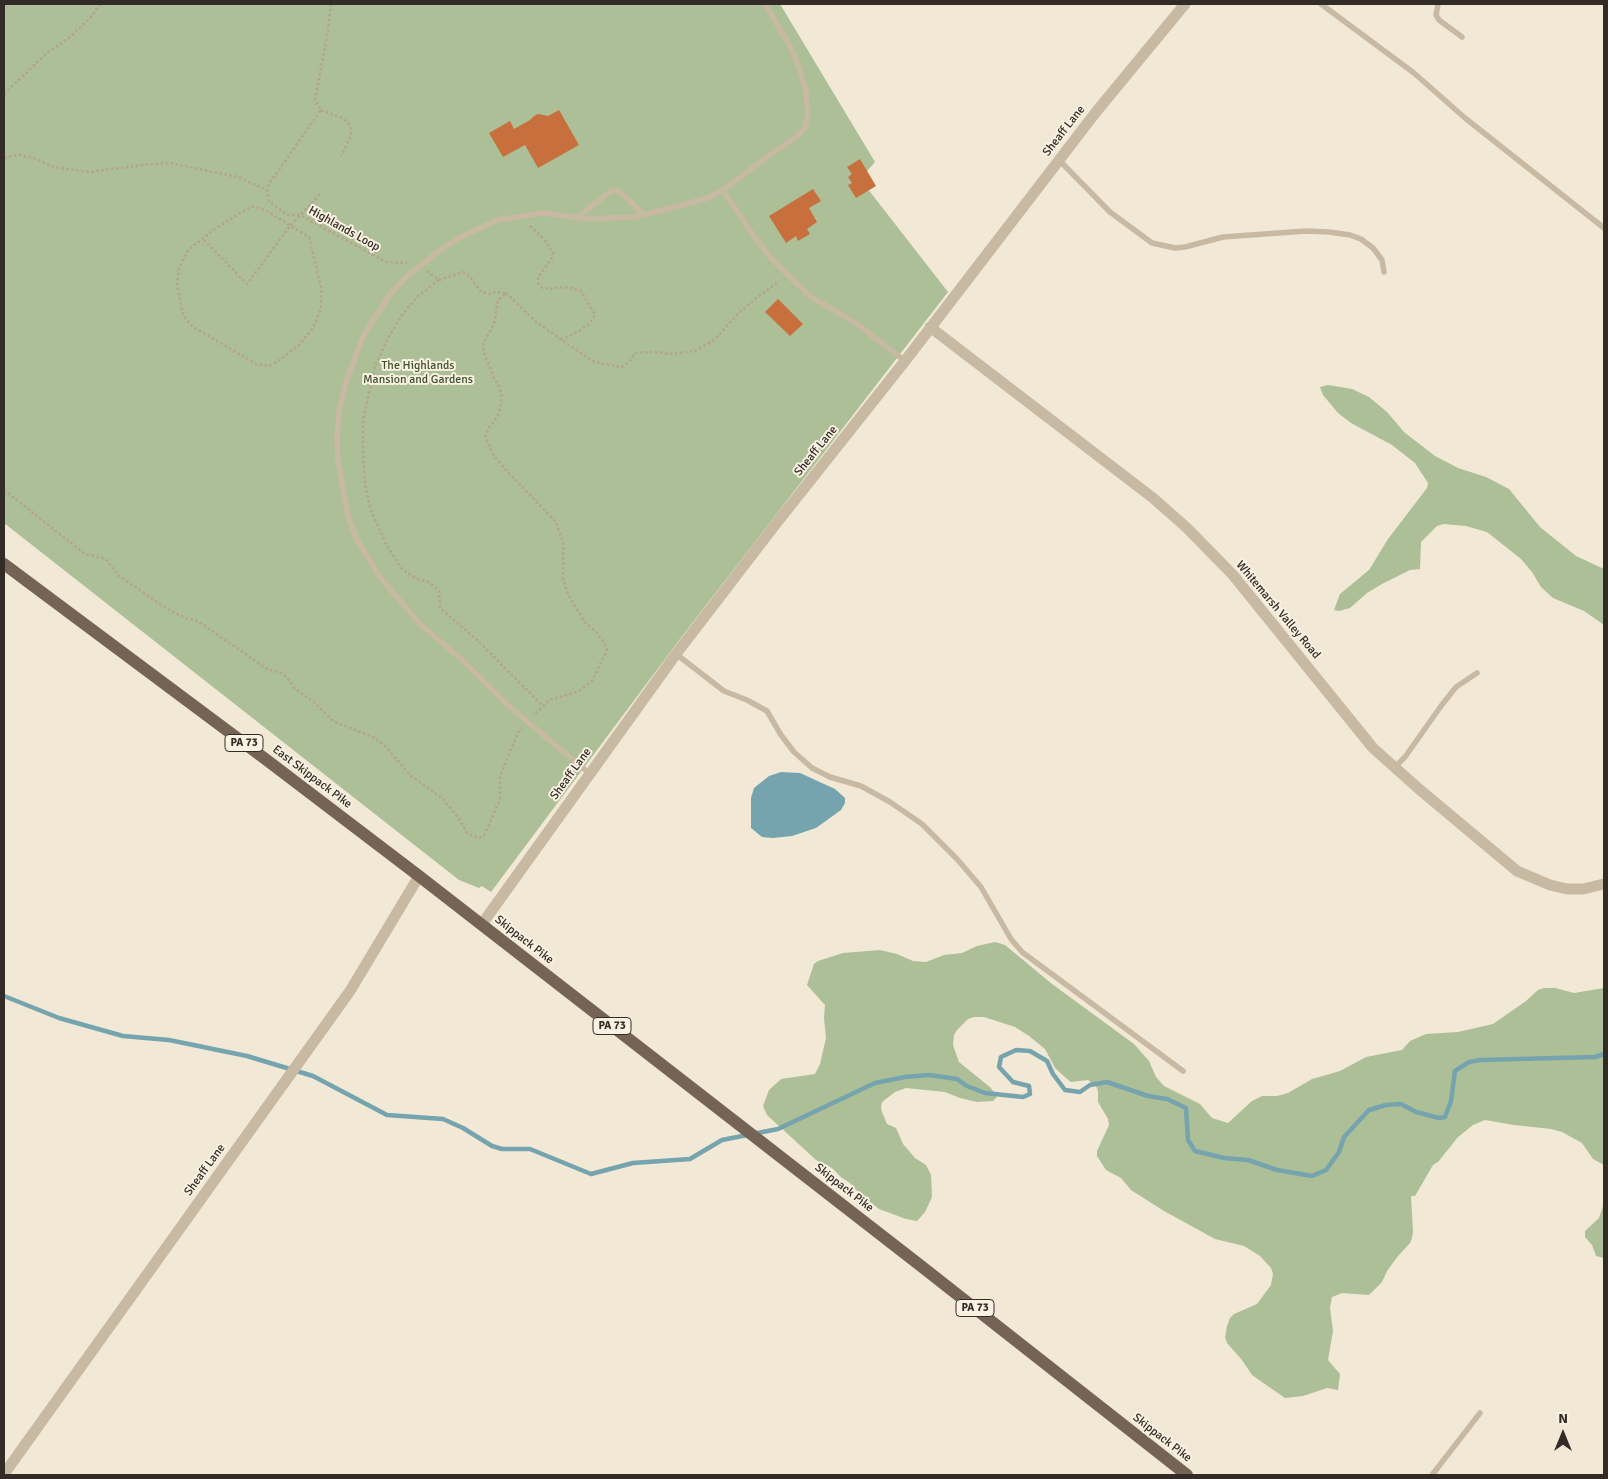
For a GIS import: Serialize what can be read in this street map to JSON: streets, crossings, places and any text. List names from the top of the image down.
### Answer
{
  "streets": {
    "main road": ["PA 73", "East Skippack Pike", "Skippack Pike"],
    "street": ["Sheaff Lane", "Whitemarsh Valley Road"],
    "path": ["Highlands Loop"]
  },
  "crossings": [
    ["Sheaff Lane", "Whitemarsh Valley Road"],
    ["Sheaff Lane", "East Skippack Pike"],
    ["Sheaff Lane", "Skippack Pike"],
    ["East Skippack Pike", "Skippack Pike"]
  ],
  "parks": ["The Highlands Mansion and Gardens"],
  "north": "top"
}
